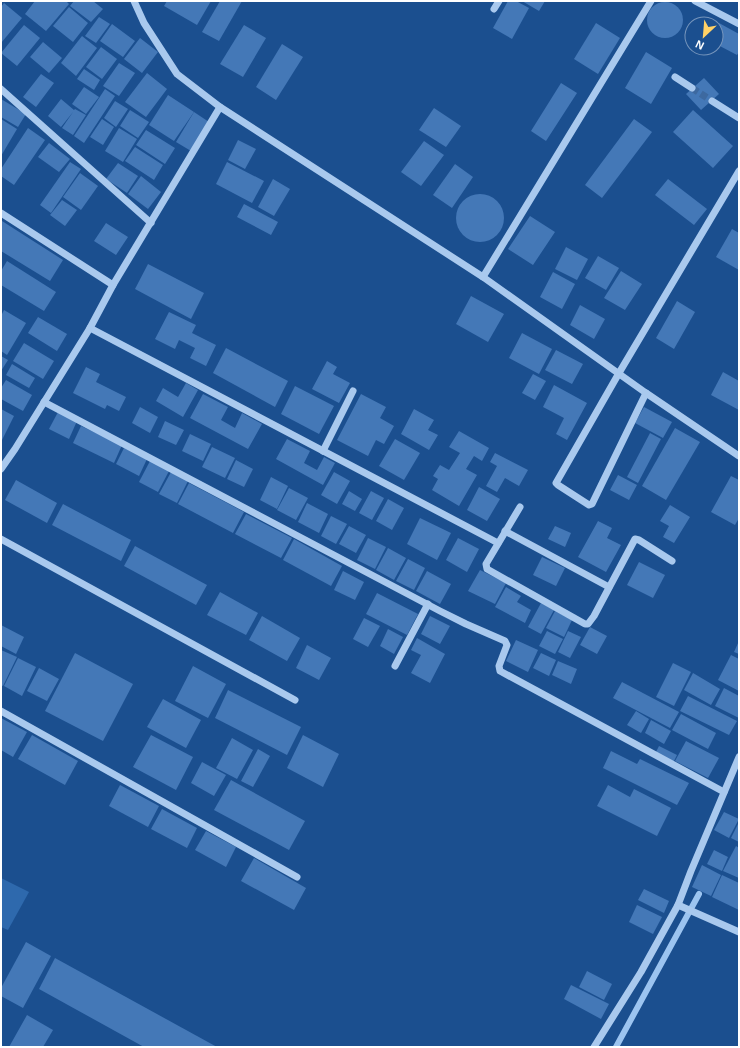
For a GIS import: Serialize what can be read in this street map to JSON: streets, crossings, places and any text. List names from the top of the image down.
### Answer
{
  "north": "bottom left"
}
